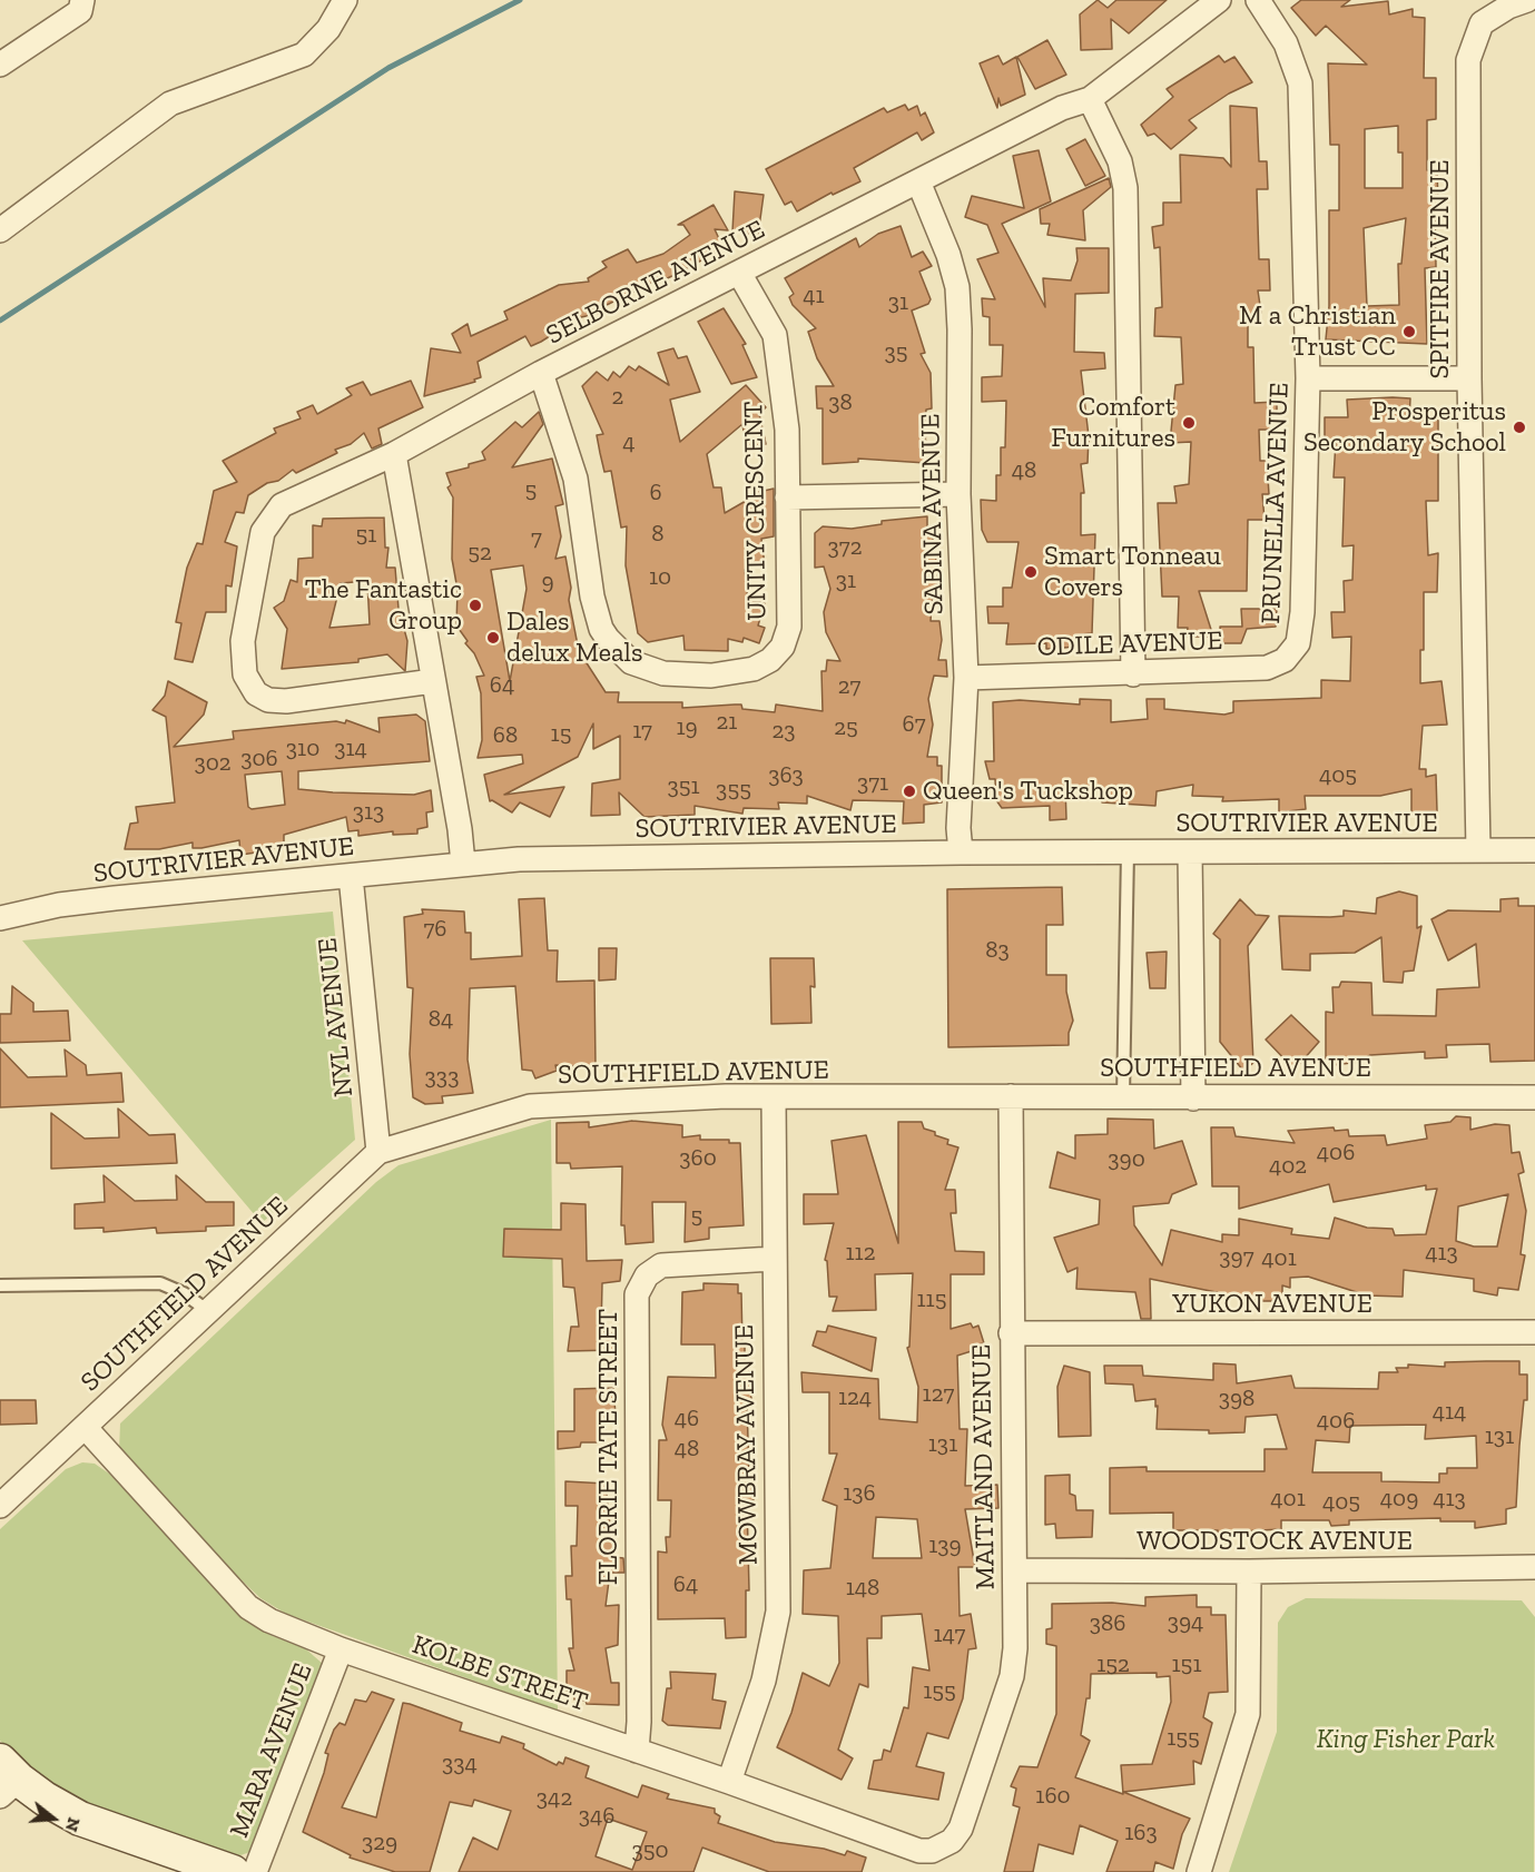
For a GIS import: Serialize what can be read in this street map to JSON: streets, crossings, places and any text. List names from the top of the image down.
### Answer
{
  "streets": {
    "street": [
      "SPITFIRE AVENUE",
      "SELBORNE AVENUE",
      "PRUNELLA AVENUE",
      "UNITY CRESCENT",
      "SABINA AVENUE",
      "ODILE AVENUE",
      "SOUTRIVIER AVENUE",
      "NYL AVENUE",
      "SOUTHFIELD AVENUE",
      "YUKON AVENUE",
      "MOWBRAY AVENUE",
      "FLORRIE TATE STREET",
      "MAITLAND AVENUE",
      "WOODSTOCK AVENUE",
      "KOLBE STREET",
      "MARA AVENUE"
    ]
  },
  "crossings": [
    ["SPITFIRE AVENUE", "SOUTRIVIER AVENUE"],
    ["SELBORNE AVENUE", "UNITY CRESCENT"],
    ["SELBORNE AVENUE", "SABINA AVENUE"],
    ["PRUNELLA AVENUE", "ODILE AVENUE"],
    ["SABINA AVENUE", "ODILE AVENUE"],
    ["SABINA AVENUE", "SOUTRIVIER AVENUE"],
    ["SOUTRIVIER AVENUE", "NYL AVENUE"],
    ["NYL AVENUE", "SOUTHFIELD AVENUE"],
    ["SOUTHFIELD AVENUE", "MOWBRAY AVENUE"],
    ["SOUTHFIELD AVENUE", "MAITLAND AVENUE"],
    ["SOUTHFIELD AVENUE", "KOLBE STREET"],
    ["YUKON AVENUE", "MAITLAND AVENUE"],
    ["MOWBRAY AVENUE", "FLORRIE TATE STREET"],
    ["MOWBRAY AVENUE", "KOLBE STREET"],
    ["FLORRIE TATE STREET", "KOLBE STREET"],
    ["MAITLAND AVENUE", "WOODSTOCK AVENUE"],
    ["MAITLAND AVENUE", "KOLBE STREET"],
    ["KOLBE STREET", "MARA AVENUE"]
  ],
  "parks": ["King Fisher Park"],
  "places": [
    "M a Christian Trust CC",
    "Comfort Furnitures",
    "Prosperitus Secondary School",
    "Smart Tonneau Covers",
    "The Fantastic Group",
    "Dales delux Meals",
    "Queen's Tuckshop"
  ],
  "house_numbers": [
    "41",
    "31",
    "35",
    "2",
    "38",
    "4",
    "48",
    "5",
    "6",
    "8",
    "51",
    "7",
    "372",
    "52",
    "10",
    "31",
    "9",
    "64",
    "27",
    "21",
    "67",
    "19",
    "25",
    "17",
    "23",
    "15",
    "68",
    "310",
    "314",
    "306",
    "302",
    "363",
    "405",
    "371",
    "351",
    "355",
    "313",
    "76",
    "83",
    "84",
    "333",
    "406",
    "360",
    "390",
    "402",
    "5",
    "112",
    "413",
    "397",
    "401",
    "115",
    "127",
    "124",
    "398",
    "414",
    "46",
    "406",
    "131",
    "131",
    "48",
    "136",
    "401",
    "409",
    "413",
    "405",
    "139",
    "64",
    "148",
    "394",
    "386",
    "147",
    "152",
    "151",
    "155",
    "155",
    "334",
    "160",
    "342",
    "346",
    "163",
    "329",
    "350"
  ],
  "north": "right"
}
